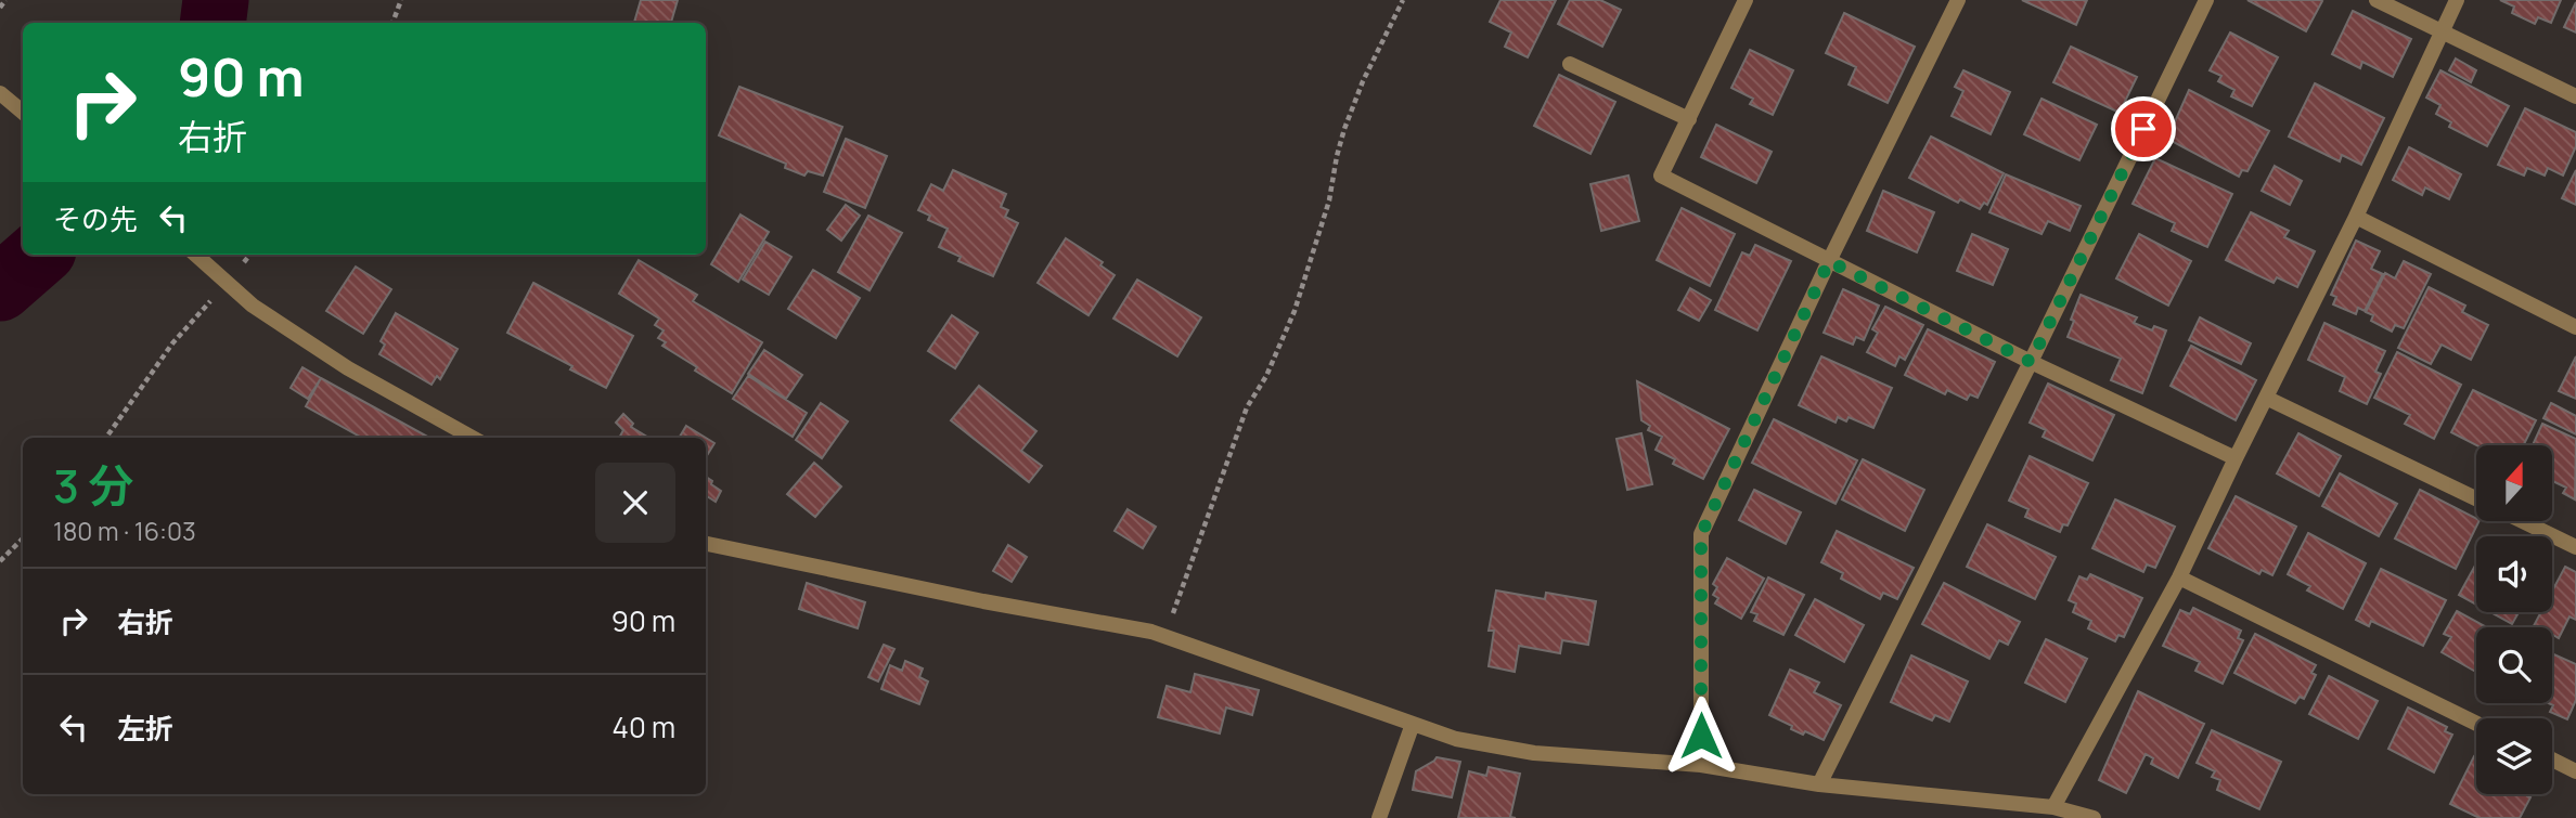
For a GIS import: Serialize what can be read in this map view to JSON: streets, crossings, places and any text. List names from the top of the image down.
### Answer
{
  "north": "top",
  "page": {
    "turn": ["90 m", "右折"],
    "then": "その先",
    "heading": ["3 分", "180 m · 16:03"],
    "list": [
      {
        "name": "右折",
        "value": "90 m"
      },
      {
        "name": "左折",
        "value": "40 m"
      }
    ]
  }
}
